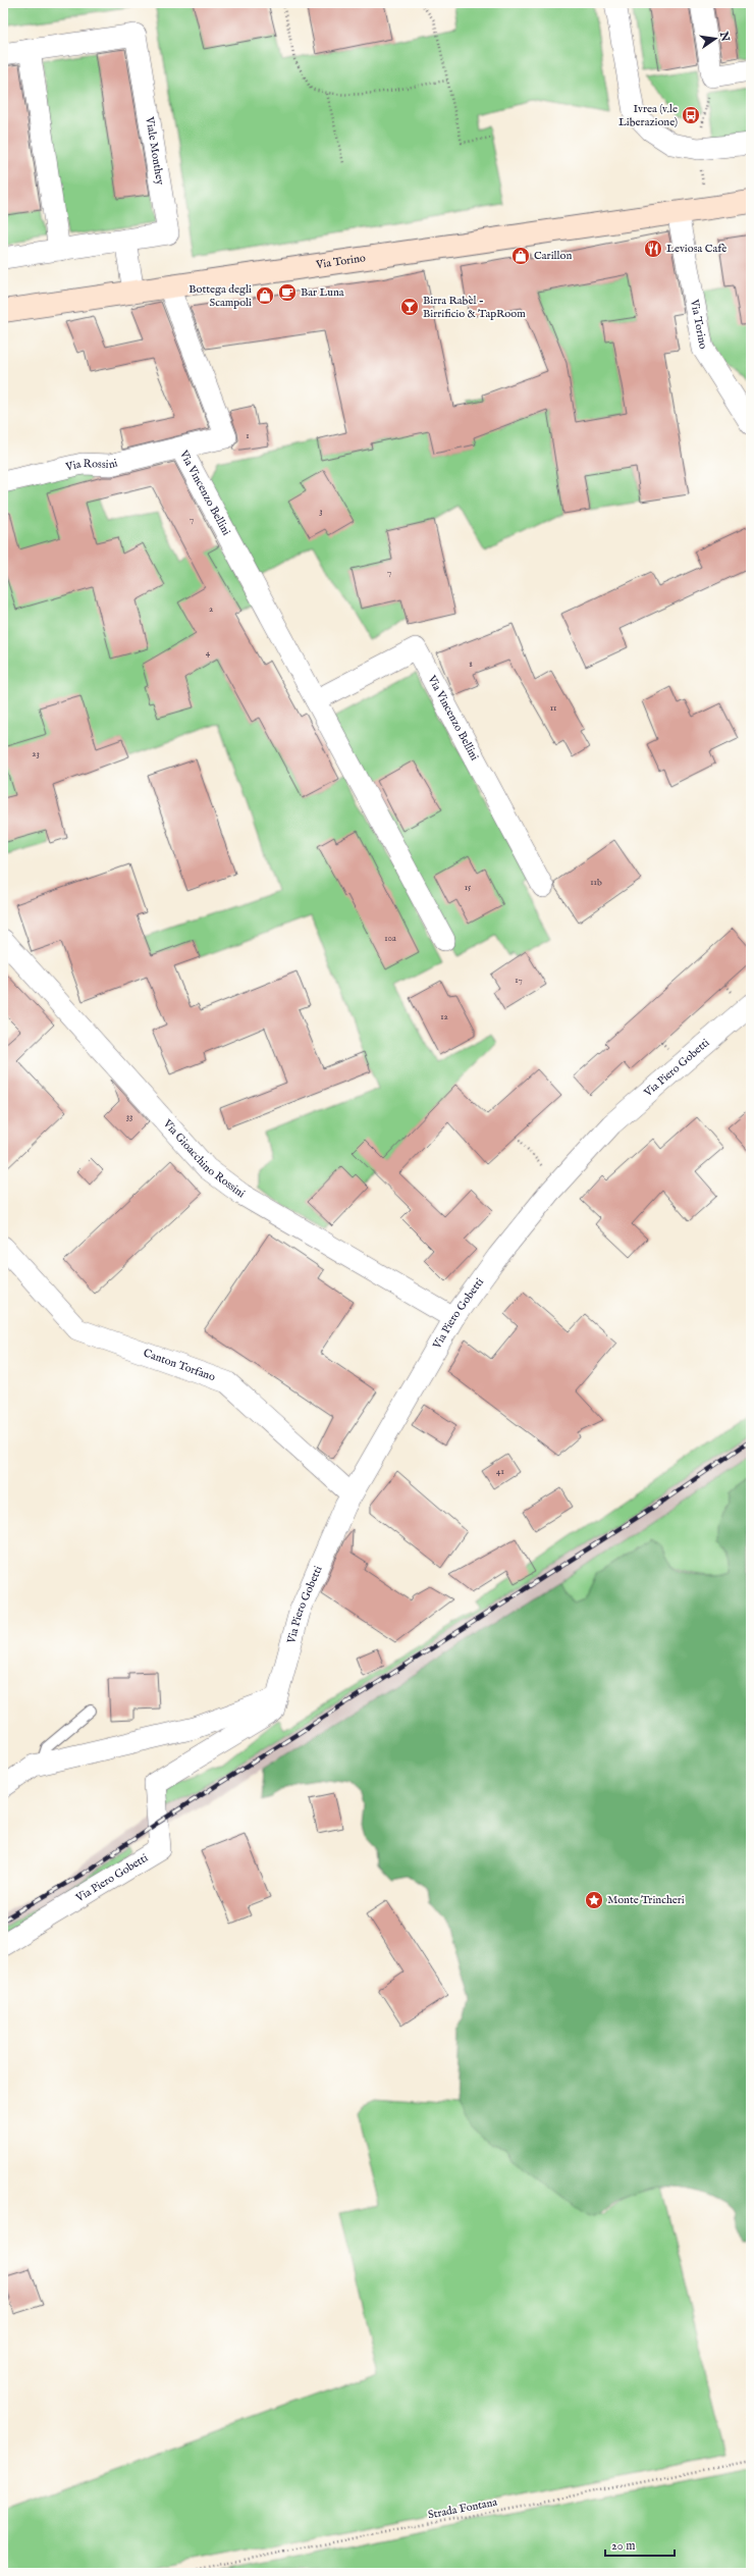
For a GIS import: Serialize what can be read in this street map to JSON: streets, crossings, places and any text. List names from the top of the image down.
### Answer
{
  "streets": {
    "street": [
      "Viale Monthey",
      "Via Torino",
      "Via Rossini",
      "Via Vincenzo Bellini",
      "Via Piero Gobetti",
      "Via Gioacchino Rossini",
      "Canton Torfano"
    ],
    "path": ["Strada Fontana"]
  },
  "crossings": [
    ["Via Torino", "Via Vincenzo Bellini"],
    ["Via Rossini", "Via Vincenzo Bellini"],
    ["Via Piero Gobetti", "Via Gioacchino Rossini"],
    ["Via Piero Gobetti", "Canton Torfano"]
  ],
  "places": {
    "bus stop": ["Ivrea (v.le Liberazione)"],
    "restaurant": ["Leviosa Cafè"],
    "shop": ["Carillon", "Bottega degli Scampoli"],
    "cafe": ["Bar Luna"],
    "bar": ["Birra Rabèl - Birrificio & TapRoom"],
    "place": ["Monte Trincheri"]
  },
  "house_numbers": [
    "1",
    "3",
    "7",
    "7",
    "2",
    "4",
    "8",
    "11",
    "23",
    "11b",
    "15",
    "10a",
    "17",
    "12",
    "33",
    "41"
  ],
  "scale_bar": "20 m",
  "north": "right"
}
